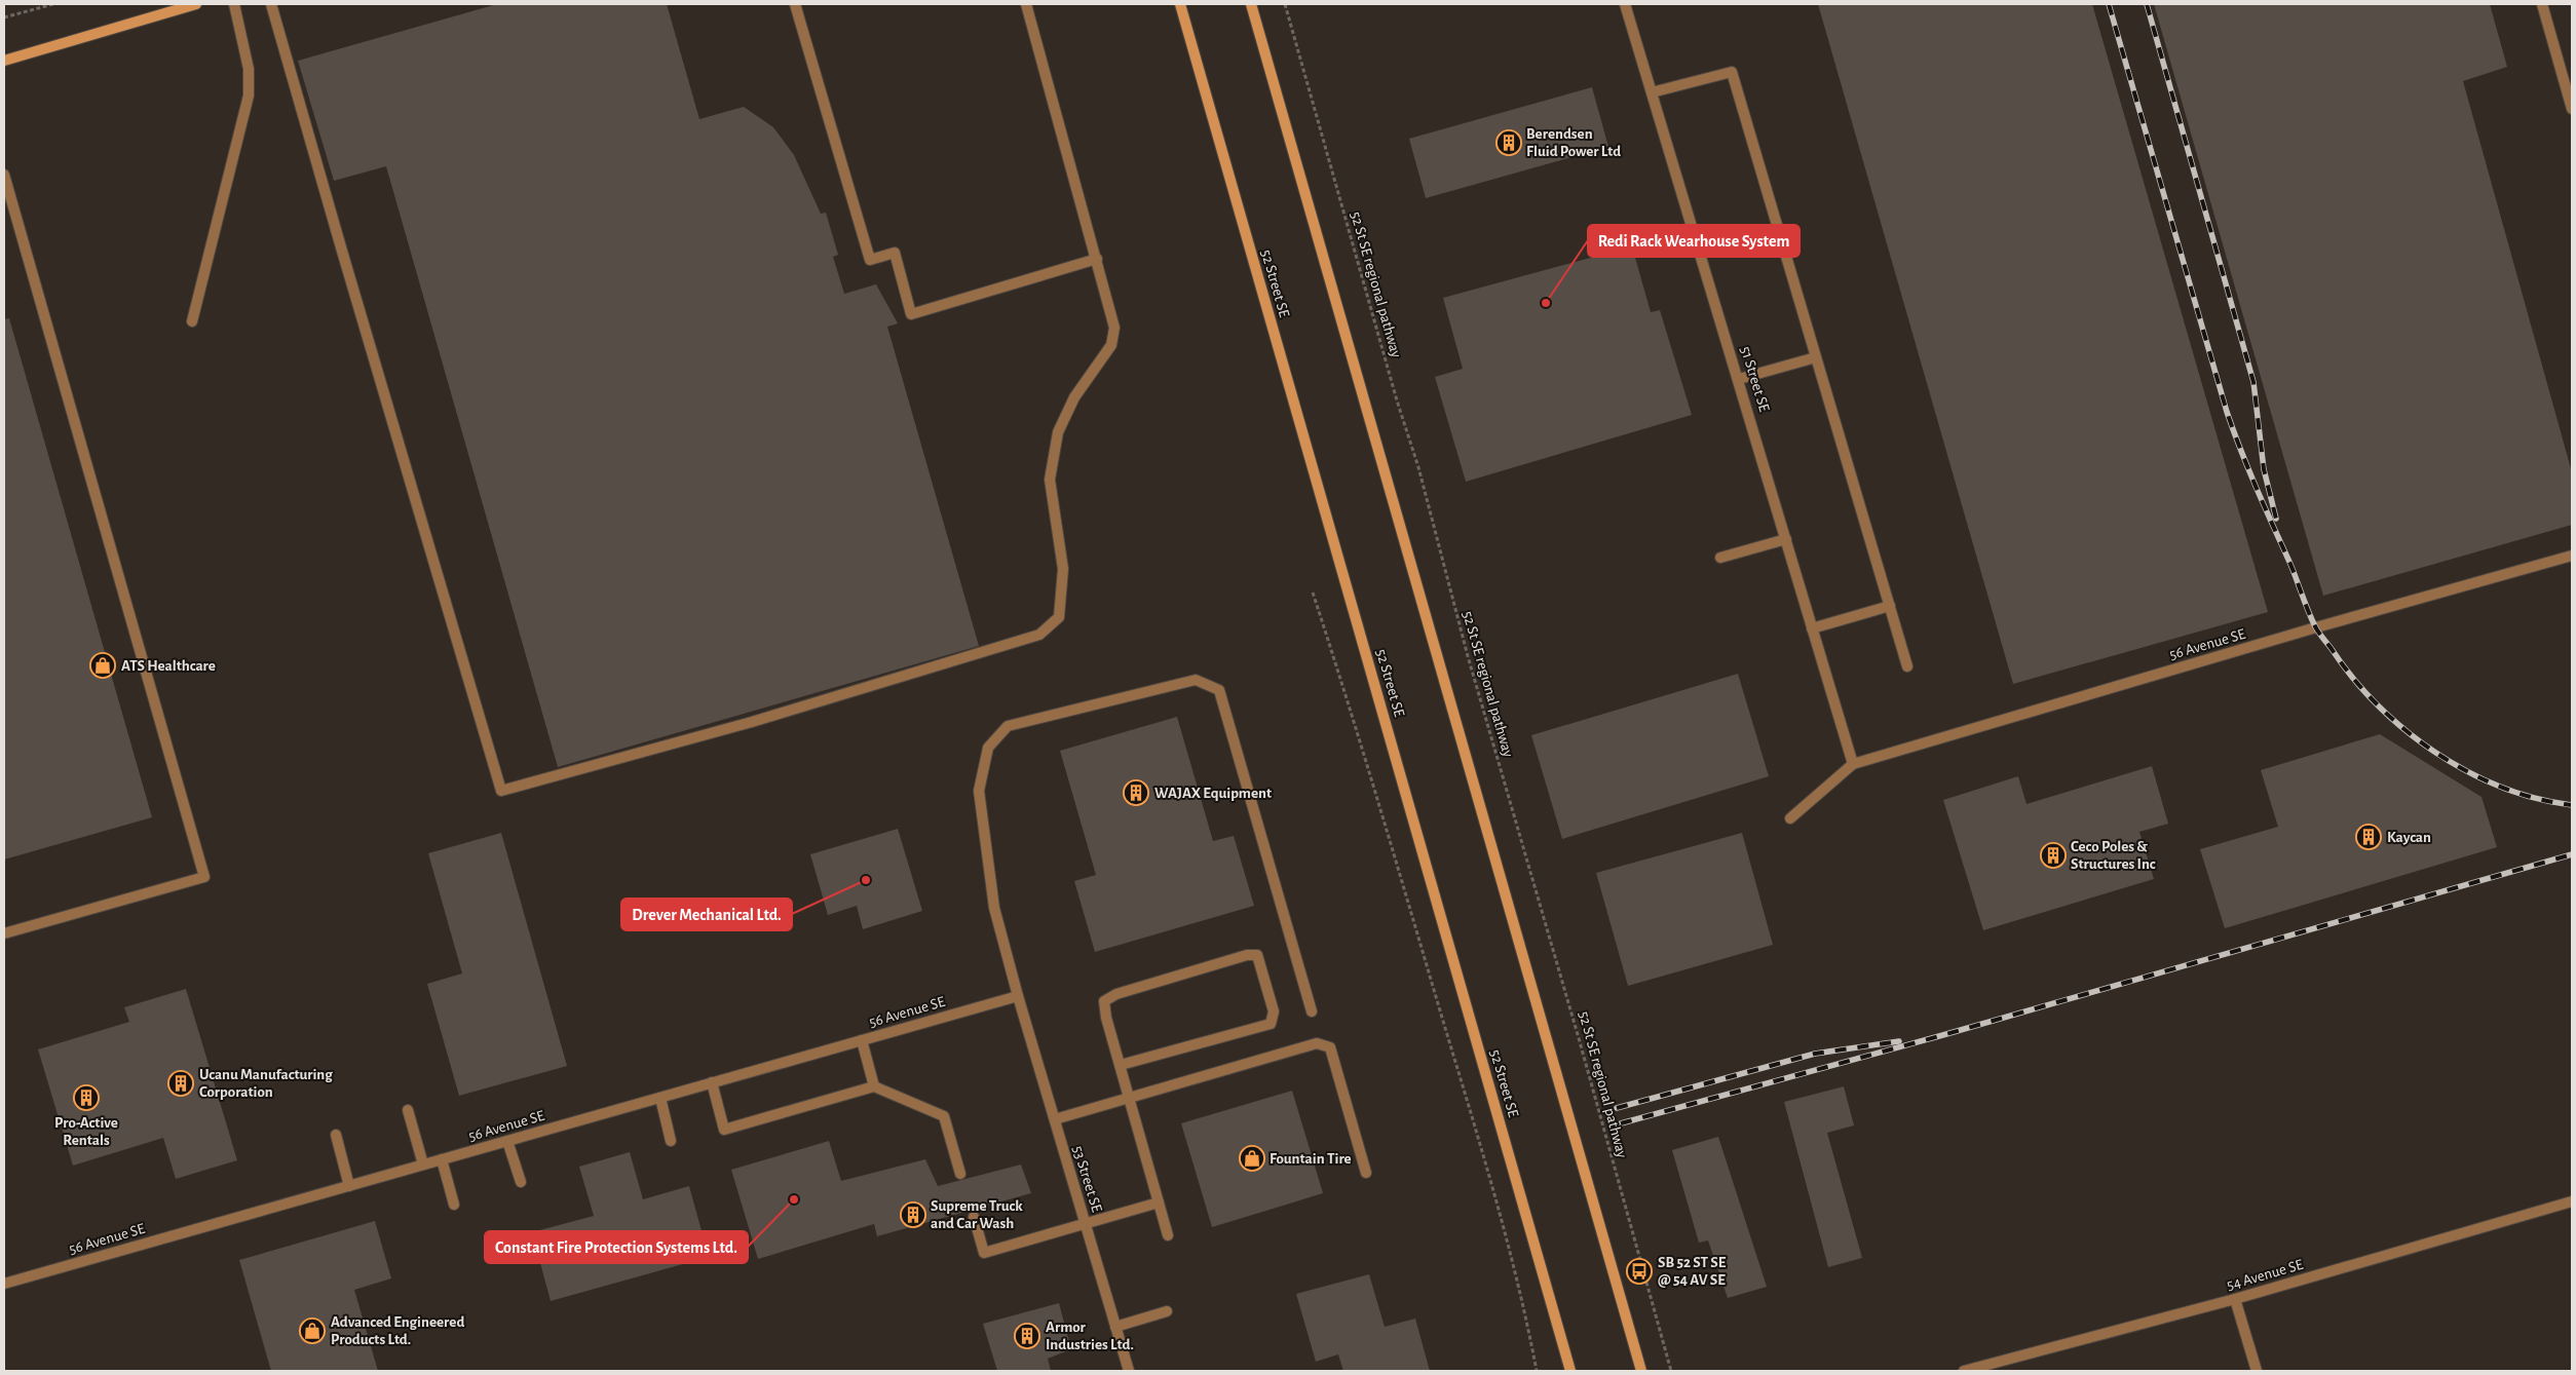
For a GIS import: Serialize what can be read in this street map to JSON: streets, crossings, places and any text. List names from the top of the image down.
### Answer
{
  "streets": {
    "main road": ["52 Street SE"],
    "street": [
      "51 Street SE",
      "56 Avenue SE",
      "53 Street SE",
      "54 Avenue SE"
    ],
    "path": ["52 St SE regional pathway"]
  },
  "crossings": [
    ["51 Street SE", "56 Avenue SE"],
    ["56 Avenue SE", "53 Street SE"]
  ],
  "places": {
    "building": [
      "Berendsen Fluid Power Ltd",
      "WAJAX Equipment",
      "Kaycan",
      "Ceco Poles & Structures Inc",
      "Ucanu Manufacturing Corporation",
      "Pro-Active Rentals",
      "Supreme Truck and Car Wash",
      "Armor Industries Ltd."
    ],
    "other": ["Redi Rack Wearhouse System", "Drever Mechanical Ltd.", "Constant Fire Protection Systems Ltd."],
    "shop": ["ATS Healthcare", "Fountain Tire", "Advanced Engineered Products Ltd."],
    "bus stop": ["SB 52 ST SE @ 54 AV SE"]
  }
}
